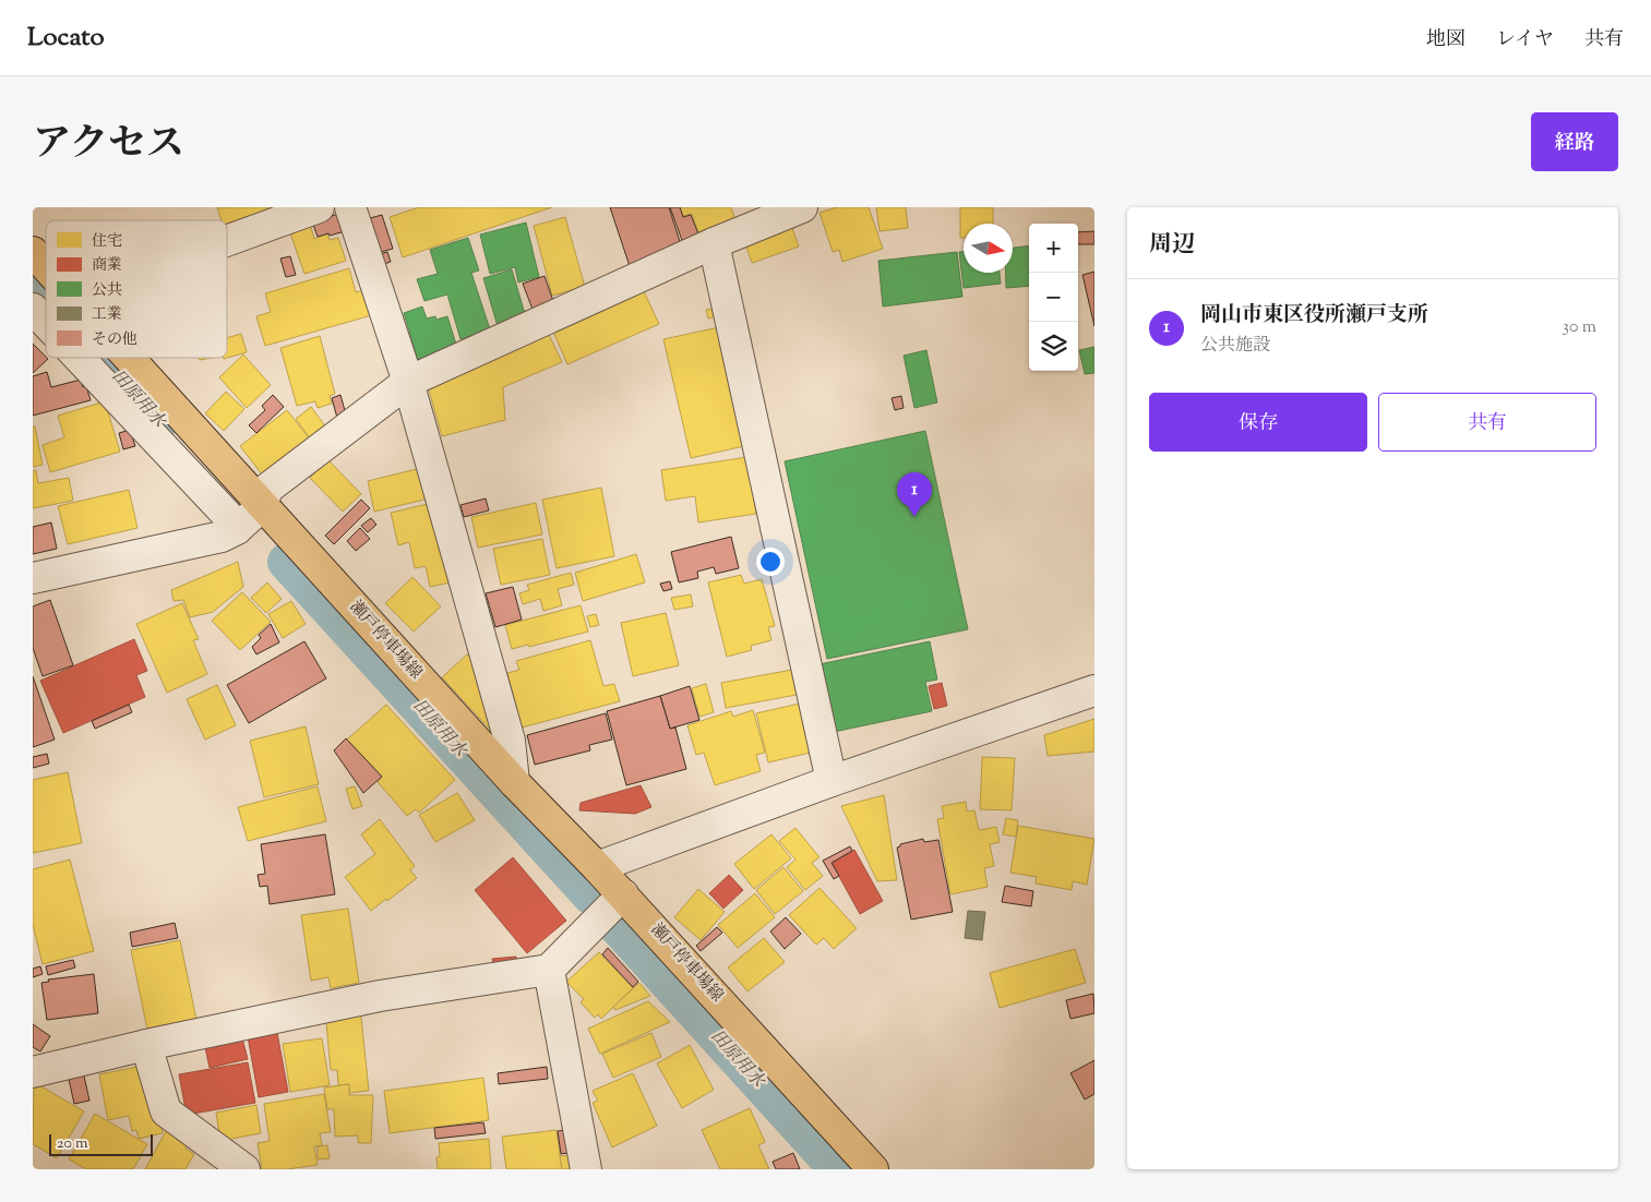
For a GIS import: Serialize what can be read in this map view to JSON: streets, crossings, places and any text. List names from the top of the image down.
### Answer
{
  "streets": {
    "main road": ["瀬戸停車場線"]
  },
  "water": ["田原用水"],
  "legend": [
    "住宅",
    "商業",
    "公共",
    "工業",
    "その他"
  ],
  "scale_bar": "20 m",
  "north": "right",
  "page": {
    "header": "Locato",
    "nav": ["地図", "レイヤ", "共有"],
    "title": "アクセス",
    "buttons": [
      "経路",
      ["保存", "共有"]
    ],
    "heading": "周辺",
    "map_buttons": ["+", "−"],
    "list": [
      {
        "mark": "1",
        "name": "岡山市東区役所瀬戸支所",
        "note": "公共施設",
        "value": "30 m"
      }
    ],
    "pins": "1",
    "scale": "20 m"
  }
}
